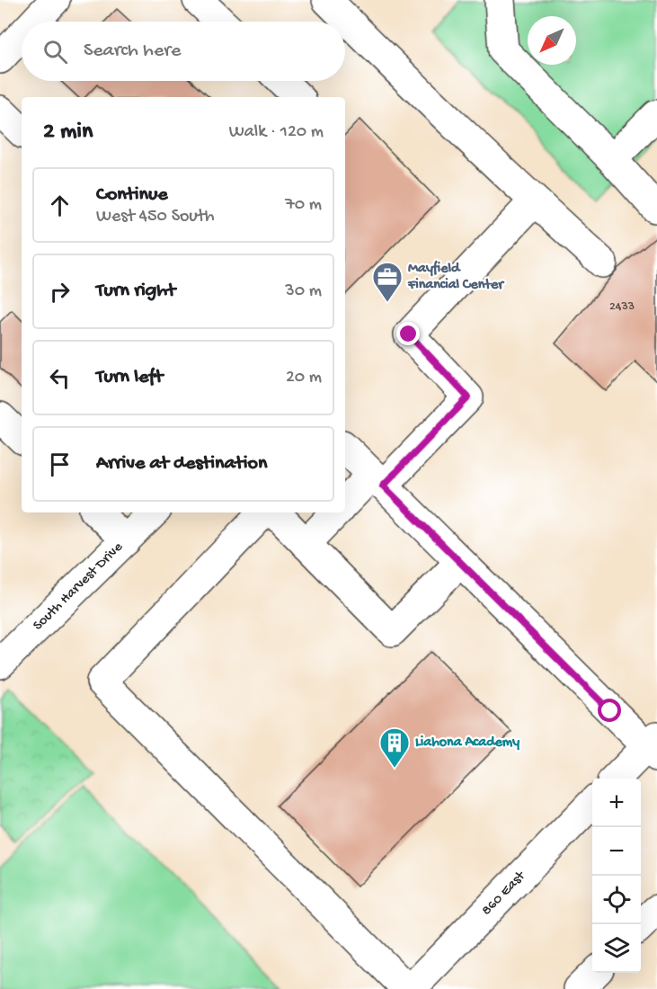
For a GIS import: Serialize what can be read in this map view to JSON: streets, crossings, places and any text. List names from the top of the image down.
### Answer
{
  "streets": {
    "street": ["South Harvest Drive", "860 East"]
  },
  "places": {
    "office": ["Mayfield Financial Center"],
    "building": ["Liahona Academy"]
  },
  "house_numbers": ["2433"],
  "north": "bottom left",
  "page": {
    "search": "Search here",
    "heading": ["2 min", "Walk · 120 m"],
    "list": [
      ["Continue", "West 450 South", "70 m"],
      ["Turn right", "30 m"],
      ["Turn left", "20 m"],
      "Arrive at destination"
    ],
    "map_buttons": ["+", "−"]
  }
}
